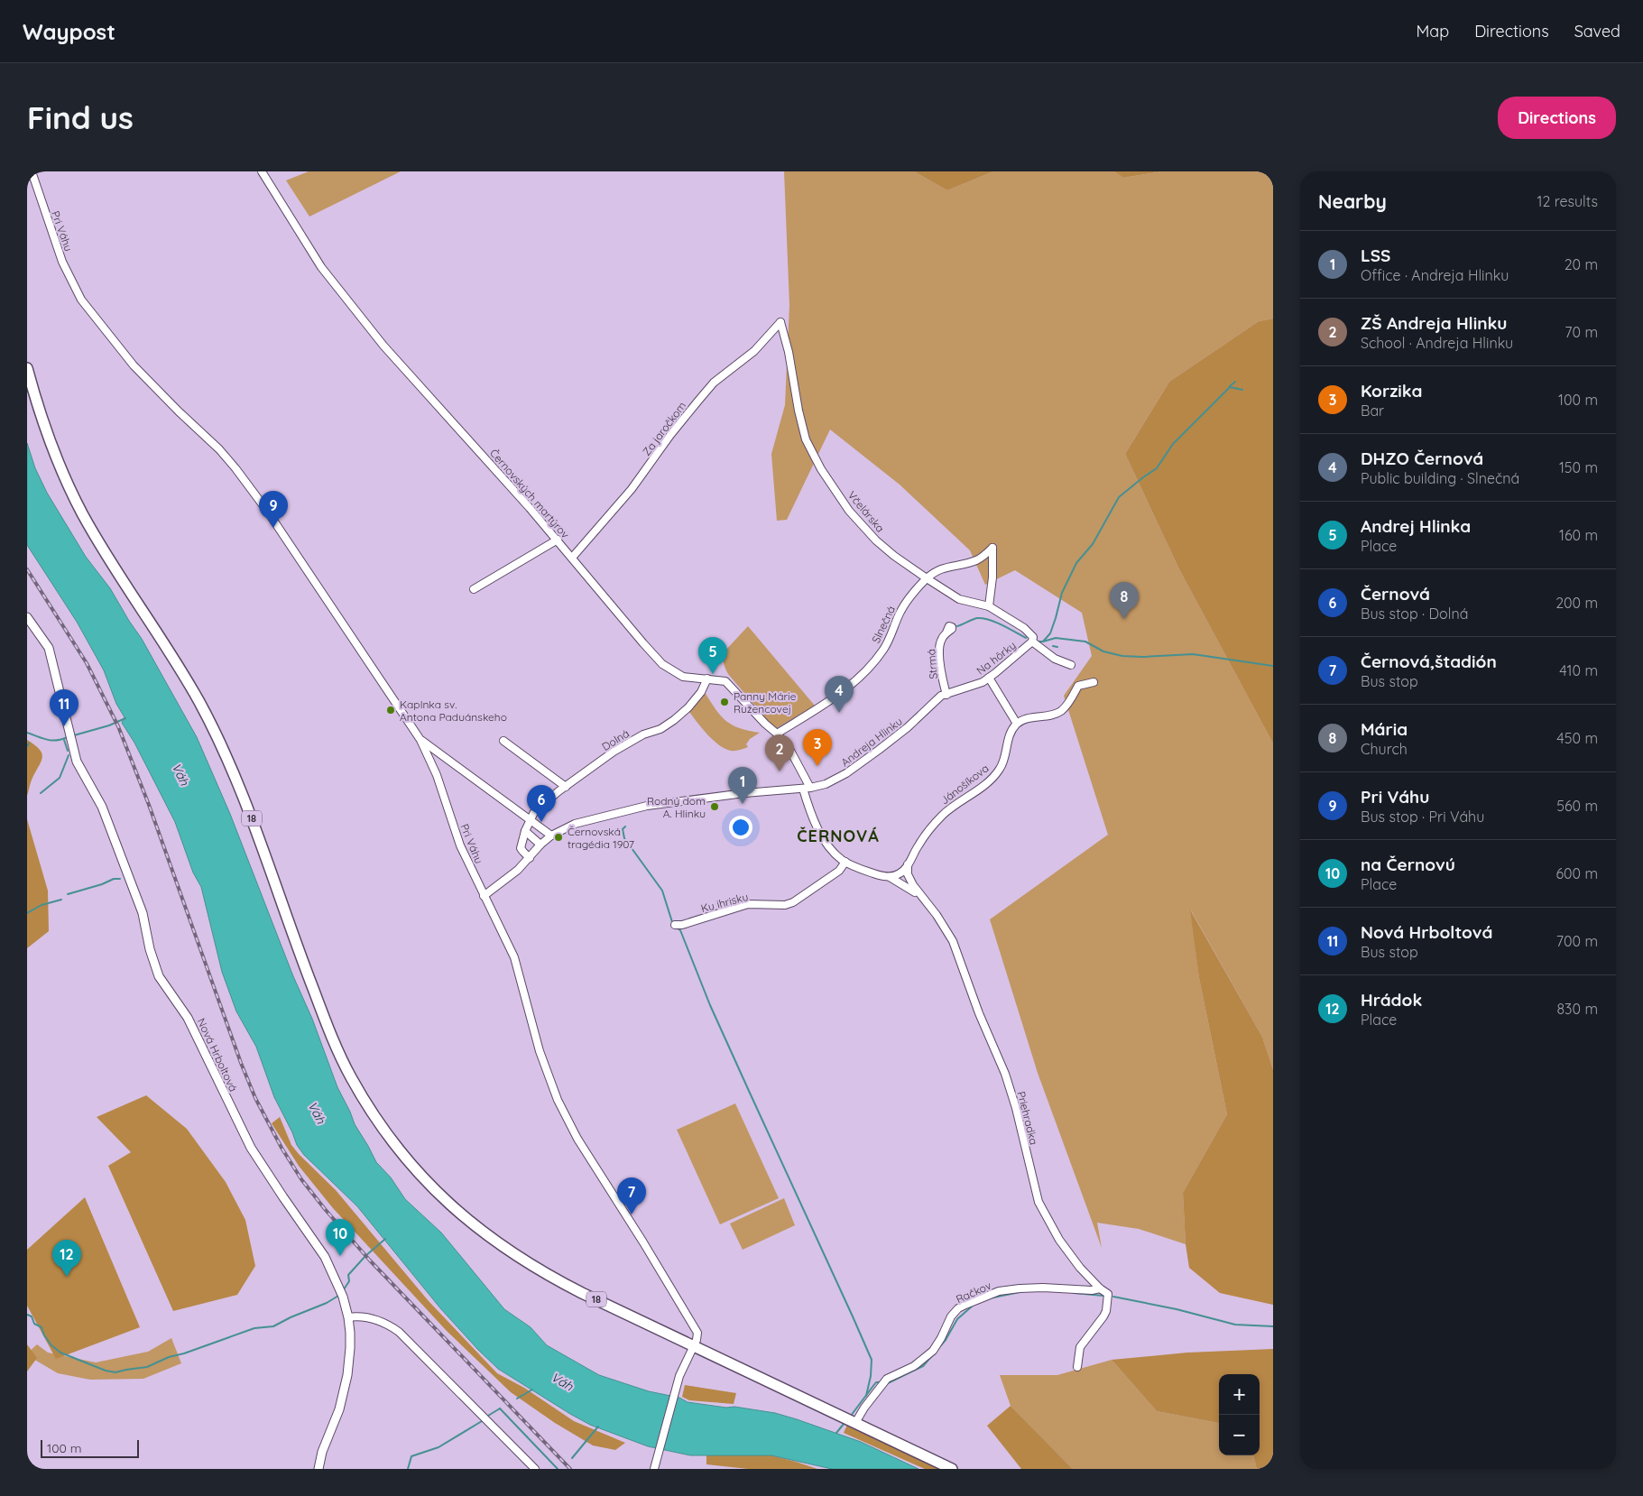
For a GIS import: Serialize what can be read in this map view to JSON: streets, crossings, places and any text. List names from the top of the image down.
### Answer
{
  "streets": {
    "main road": ["18"],
    "street": [
      "Pri Váhu",
      "Za jaročkom",
      "Černovských martýrov",
      "Včelárska",
      "Slnečná",
      "Na hôrky",
      "Strmá",
      "Dolná",
      "Andreja Hlinku",
      "Jánošíkova",
      "Ku ihrisku",
      "Nová Hrboltová",
      "Priehradka",
      "Račkov"
    ]
  },
  "crossings": [
    ["Pri Váhu", "Andreja Hlinku"],
    ["Pri Váhu", "18"],
    ["Za jaročkom", "Černovských martýrov"],
    ["Za jaročkom", "Včelárska"],
    ["Černovských martýrov", "Slnečná"],
    ["Černovských martýrov", "Dolná"],
    ["Černovských martýrov", "Andreja Hlinku"],
    ["Včelárska", "Slnečná"],
    ["Včelárska", "Na hôrky"],
    ["Na hôrky", "Strmá"],
    ["Na hôrky", "Andreja Hlinku"],
    ["Strmá", "Andreja Hlinku"],
    ["Jánošíkova", "Priehradka"],
    ["18", "Račkov"],
    ["Priehradka", "Račkov"]
  ],
  "districts": ["ČERNOVÁ"],
  "water": ["Váh"],
  "places": [
    "Panny Márie Ružencovej",
    "Kaplnka sv. Antona Paduánskeho",
    "Rodný dom A. Hlinku",
    "Černovská tragédia 1907"
  ],
  "scale_bar": "100 m",
  "page": {
    "header": "Waypost",
    "nav": ["Map", "Directions", "Saved"],
    "buttons": "Directions",
    "title": "Find us",
    "heading": ["Nearby", "12 results"],
    "list": [
      {
        "mark": "1",
        "name": "LSS",
        "note": "Office · Andreja Hlinku",
        "value": "20 m"
      },
      {
        "mark": "2",
        "name": "ZŠ Andreja Hlinku",
        "note": "School · Andreja Hlinku",
        "value": "70 m"
      },
      {
        "mark": "3",
        "name": "Korzika",
        "note": "Bar",
        "value": "100 m"
      },
      {
        "mark": "4",
        "name": "DHZO Černová",
        "note": "Public building · Slnečná",
        "value": "150 m"
      },
      {
        "mark": "5",
        "name": "Andrej Hlinka",
        "note": "Place",
        "value": "160 m"
      },
      {
        "mark": "6",
        "name": "Černová",
        "note": "Bus stop · Dolná",
        "value": "200 m"
      },
      {
        "mark": "7",
        "name": "Černová,štadión",
        "note": "Bus stop",
        "value": "410 m"
      },
      {
        "mark": "8",
        "name": "Mária",
        "note": "Church",
        "value": "450 m"
      },
      {
        "mark": "9",
        "name": "Pri Váhu",
        "note": "Bus stop · Pri Váhu",
        "value": "560 m"
      },
      {
        "mark": "10",
        "name": "na Černovú",
        "note": "Place",
        "value": "600 m"
      },
      {
        "mark": "11",
        "name": "Nová Hrboltová",
        "note": "Bus stop",
        "value": "700 m"
      },
      {
        "mark": "12",
        "name": "Hrádok",
        "note": "Place",
        "value": "830 m"
      }
    ],
    "pins": [
      "9",
      "8",
      "5",
      "4",
      "11",
      "3",
      "2",
      "1",
      "6",
      "7",
      "10",
      "12"
    ],
    "map_buttons": ["+", "−"],
    "scale": "100 m"
  }
}
